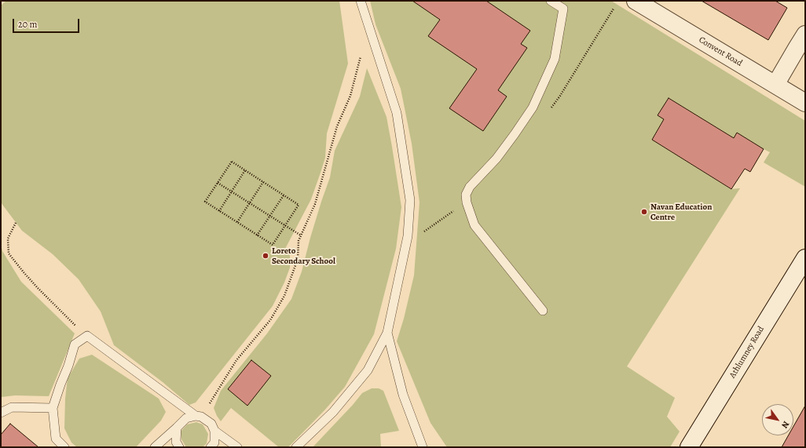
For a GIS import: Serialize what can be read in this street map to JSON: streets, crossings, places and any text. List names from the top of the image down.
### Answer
{
  "streets": {
    "street": ["Convent Road", "Athlumney Road"]
  },
  "places": ["Navan Education Centre", "Loreto Secondary School"],
  "scale_bar": "20 m",
  "north": "bottom right"
}
